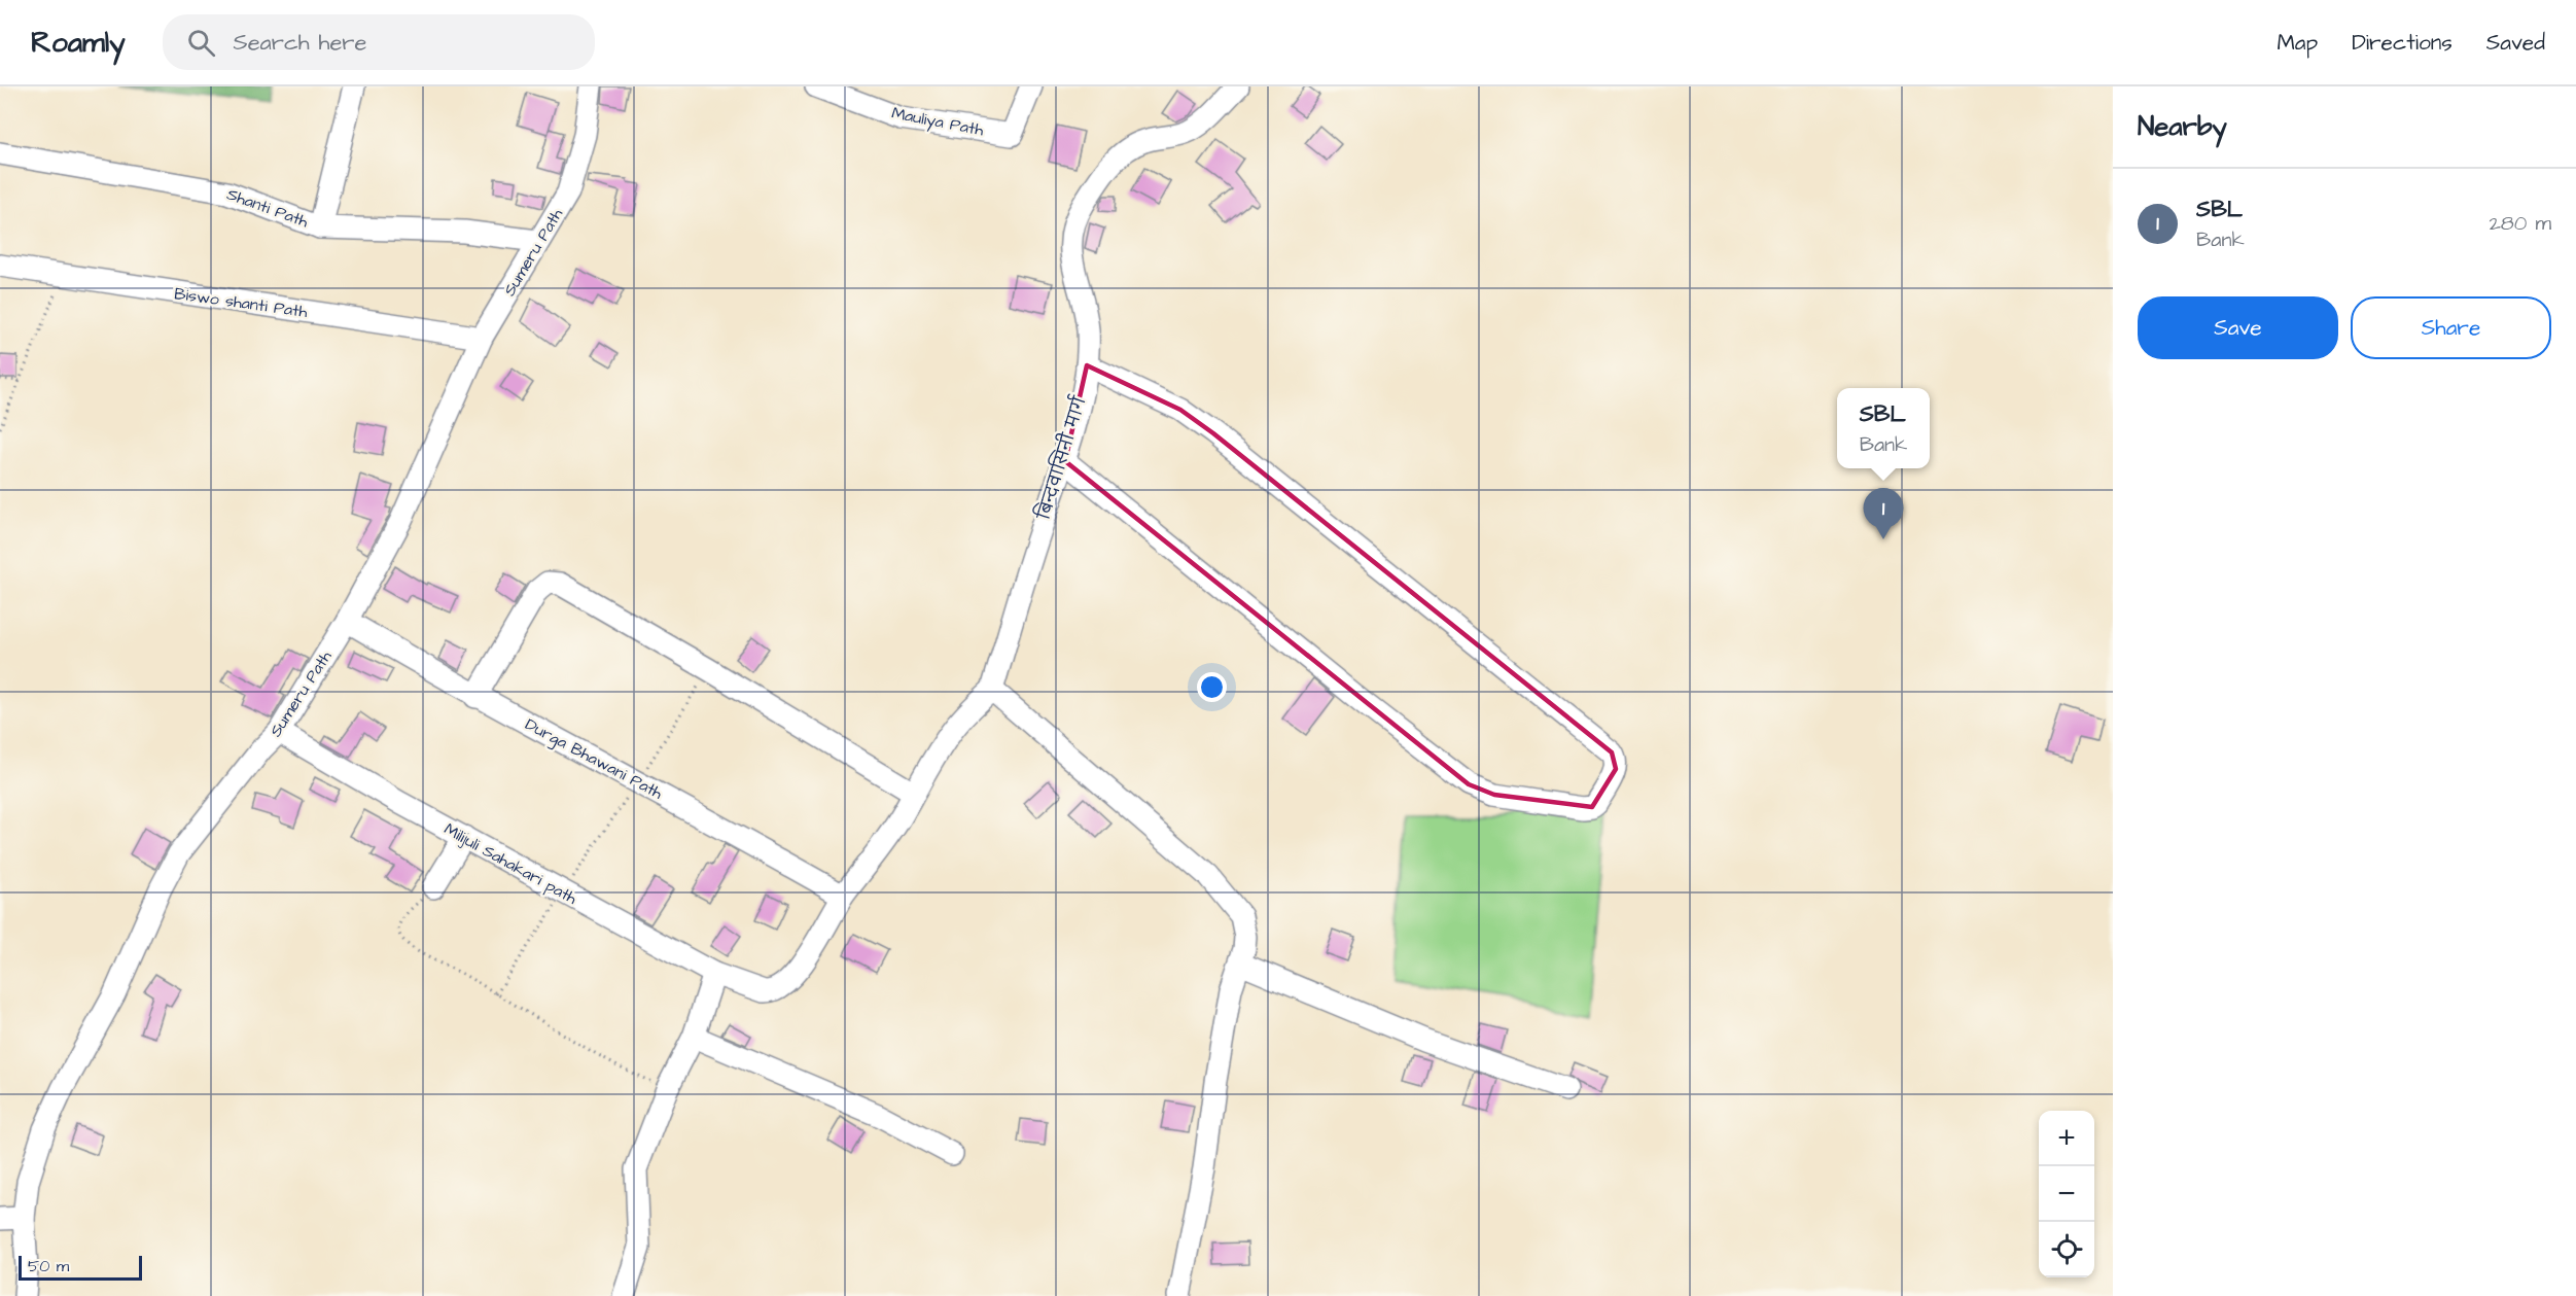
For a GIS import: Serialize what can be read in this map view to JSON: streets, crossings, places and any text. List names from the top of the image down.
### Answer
{
  "streets": {
    "street": [
      "Mauliya Path",
      "Shanti Path",
      "Sumeru Path",
      "Biswo shanti Path",
      "बिन्दवासिनी मार्ग",
      "Durga Bhawani Path",
      "Milijuli Sahakari path"
    ]
  },
  "crossings": [
    ["Shanti Path", "Sumeru Path"],
    ["Sumeru Path", "Biswo shanti Path"],
    ["Sumeru Path", "Durga Bhawani Path"],
    ["Sumeru Path", "Milijuli Sahakari path"],
    ["बिन्दवासिनी मार्ग", "Milijuli Sahakari path"],
    ["Durga Bhawani Path", "Milijuli Sahakari path"]
  ],
  "scale_bar": "50 m",
  "page": {
    "header": "Roamly",
    "search": "Search here",
    "nav": ["Map", "Directions", "Saved"],
    "heading": "Nearby",
    "list": [
      {
        "mark": "1",
        "name": "SBL",
        "note": "Bank",
        "value": "280 m"
      }
    ],
    "buttons": ["Save", "Share"],
    "popup": ["SBL", "Bank"],
    "pins": "1",
    "map_buttons": ["+", "−"],
    "scale": "50 m"
  }
}
